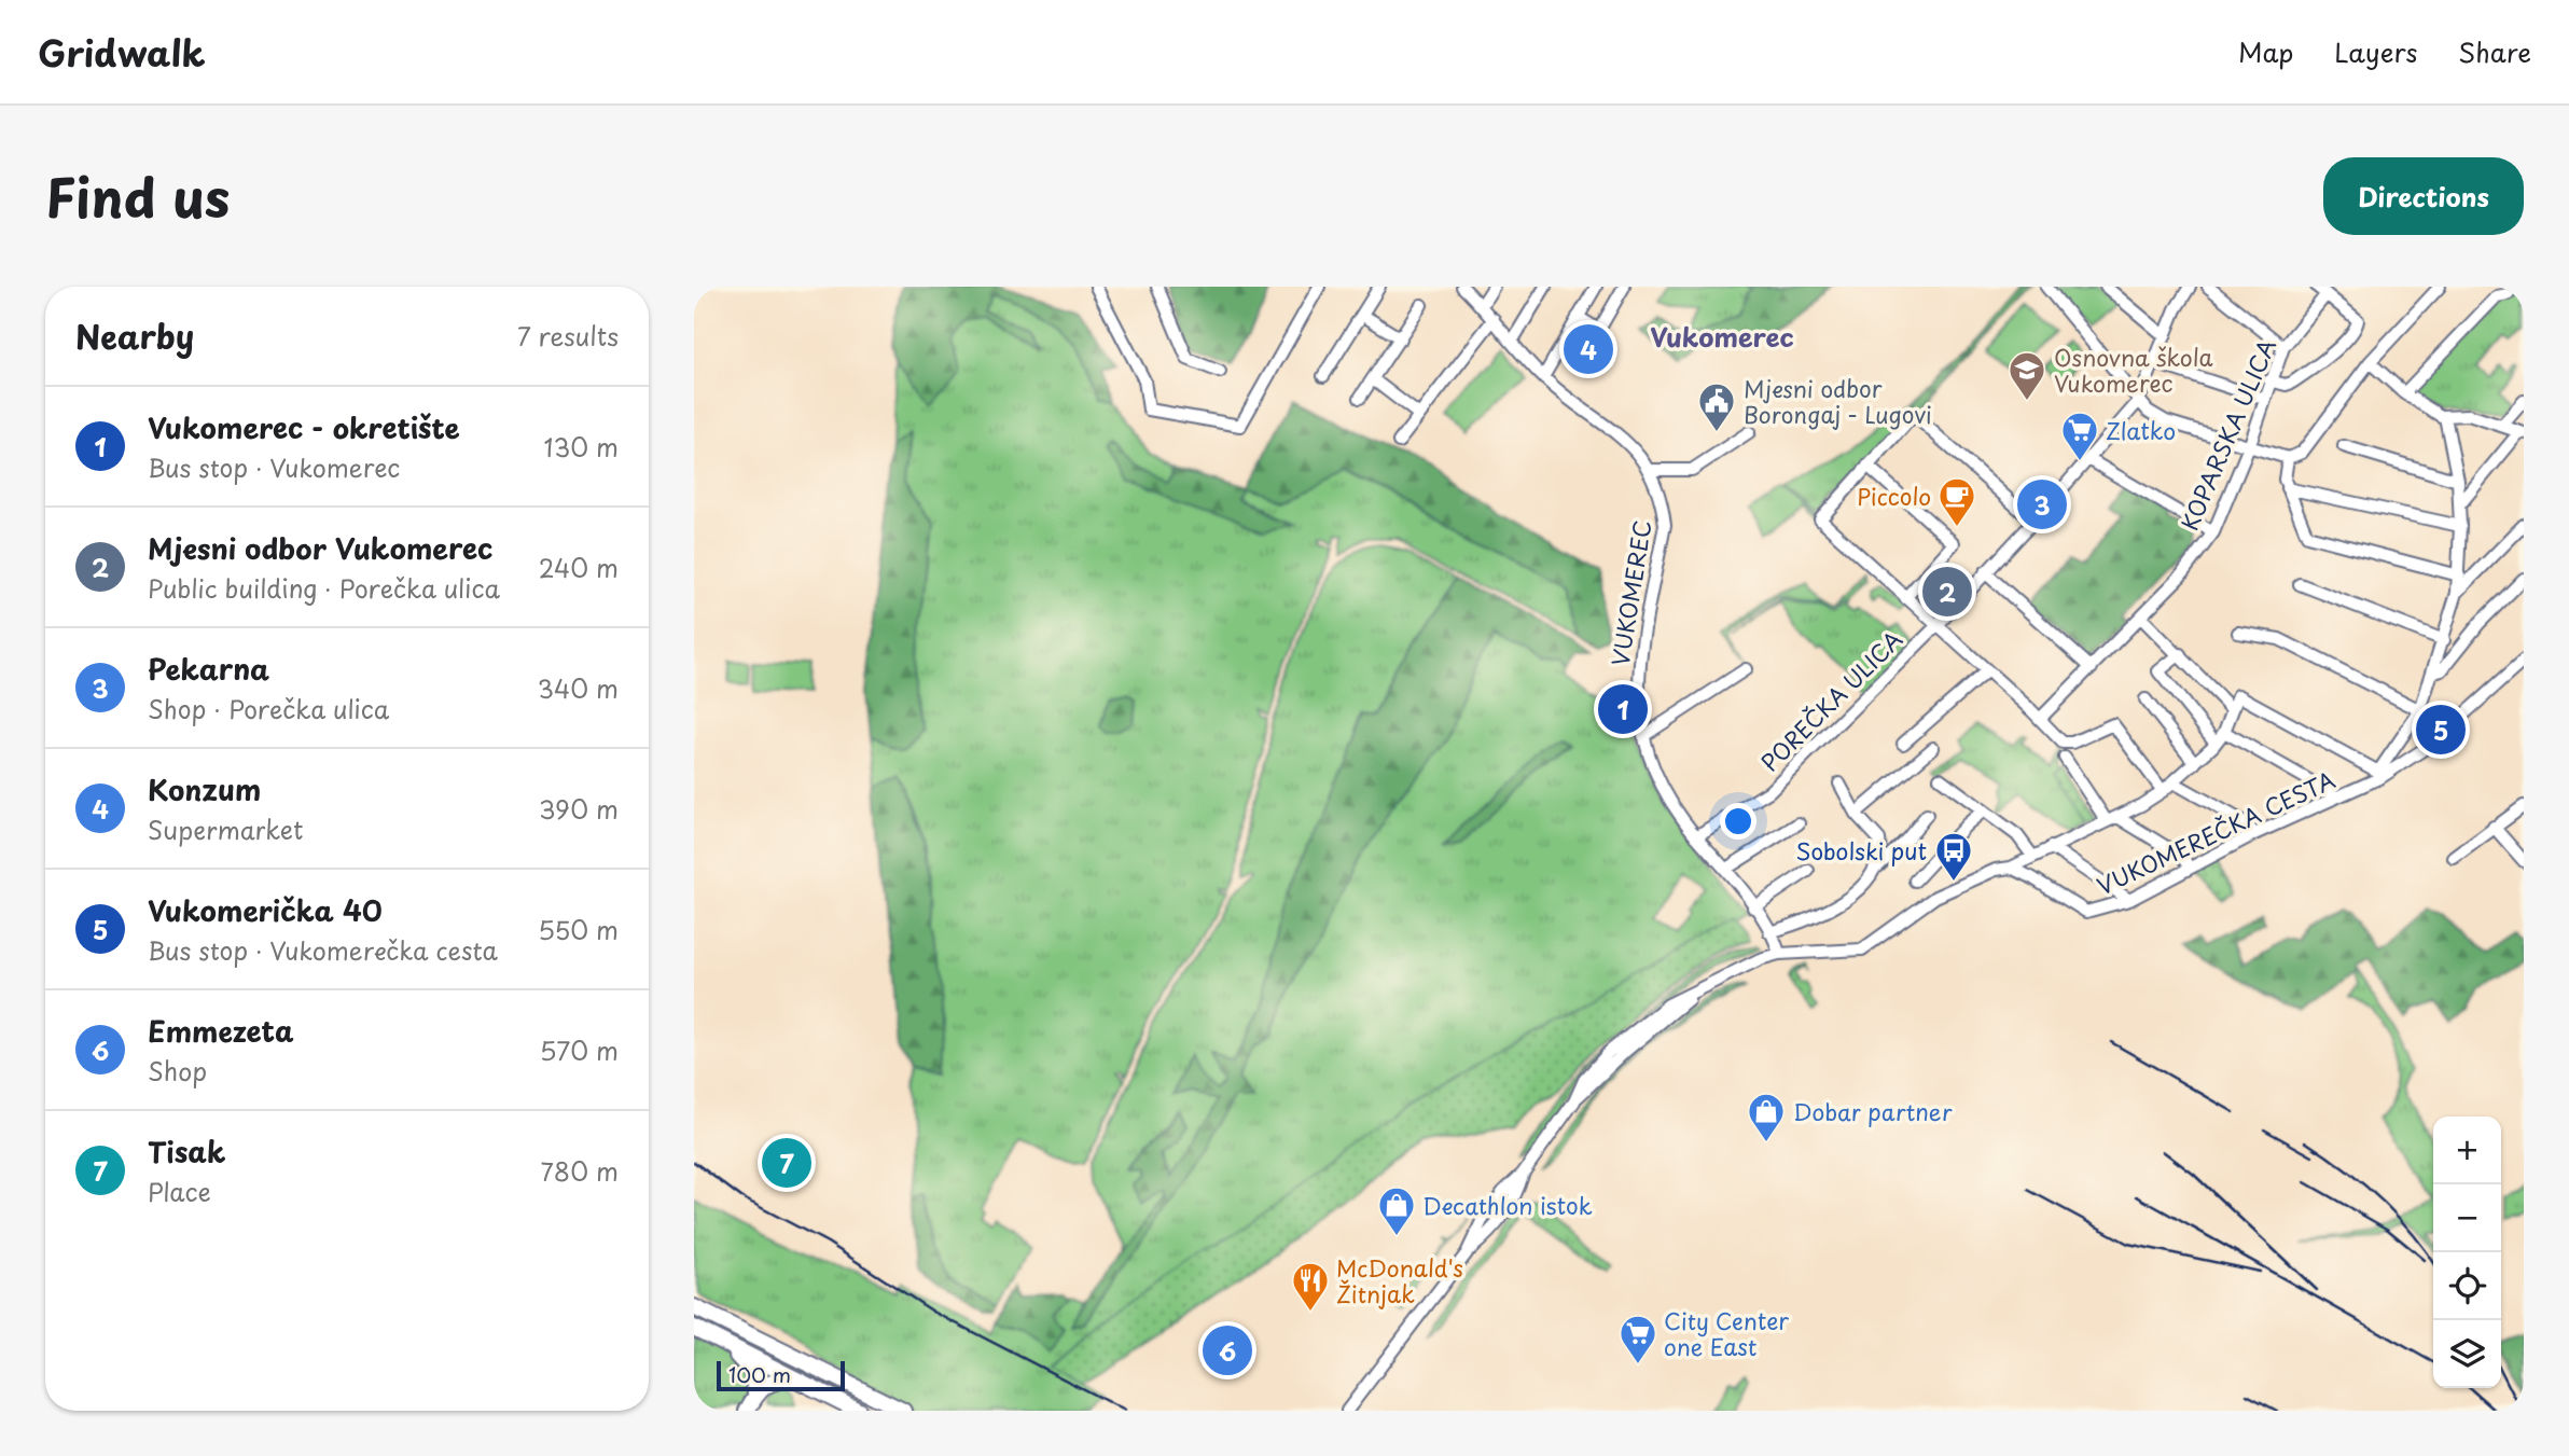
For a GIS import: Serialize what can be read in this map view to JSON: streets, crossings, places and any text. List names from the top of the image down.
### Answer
{
  "streets": {
    "street": [
      "KOPARSKA ULICA",
      "VUKOMEREC",
      "POREČKA ULICA",
      "VUKOMEREČKA CESTA"
    ]
  },
  "crossings": [
    ["VUKOMEREC", "POREČKA ULICA"]
  ],
  "districts": ["Vukomerec"],
  "places": {
    "school or university": ["Osnovna škola Vukomerec"],
    "public building": ["Mjesni odbor Borongaj - Lugovi"],
    "supermarket": ["Zlatko", "City Center one East"],
    "cafe": ["Piccolo"],
    "bus stop": ["Sobolski put"],
    "shop": ["Dobar partner", "Decathlon istok"],
    "restaurant": ["McDonald's Žitnjak"]
  },
  "scale_bar": "100 m",
  "page": {
    "header": "Gridwalk",
    "nav": ["Map", "Layers", "Share"],
    "title": "Find us",
    "buttons": "Directions",
    "heading": ["Nearby", "7 results"],
    "pins": [
      "4",
      "3",
      "2",
      "1",
      "5",
      "7",
      "6"
    ],
    "list": [
      {
        "mark": "1",
        "name": "Vukomerec - okretište",
        "note": "Bus stop · Vukomerec",
        "value": "130 m"
      },
      {
        "mark": "2",
        "name": "Mjesni odbor Vukomerec",
        "note": "Public building · Porečka ulica",
        "value": "240 m"
      },
      {
        "mark": "3",
        "name": "Pekarna",
        "note": "Shop · Porečka ulica",
        "value": "340 m"
      },
      {
        "mark": "4",
        "name": "Konzum",
        "note": "Supermarket",
        "value": "390 m"
      },
      {
        "mark": "5",
        "name": "Vukomerička 40",
        "note": "Bus stop · Vukomerečka cesta",
        "value": "550 m"
      },
      {
        "mark": "6",
        "name": "Emmezeta",
        "note": "Shop",
        "value": "570 m"
      },
      {
        "mark": "7",
        "name": "Tisak",
        "note": "Place",
        "value": "780 m"
      }
    ],
    "map_buttons": ["+", "−"],
    "scale": "100 m"
  }
}
